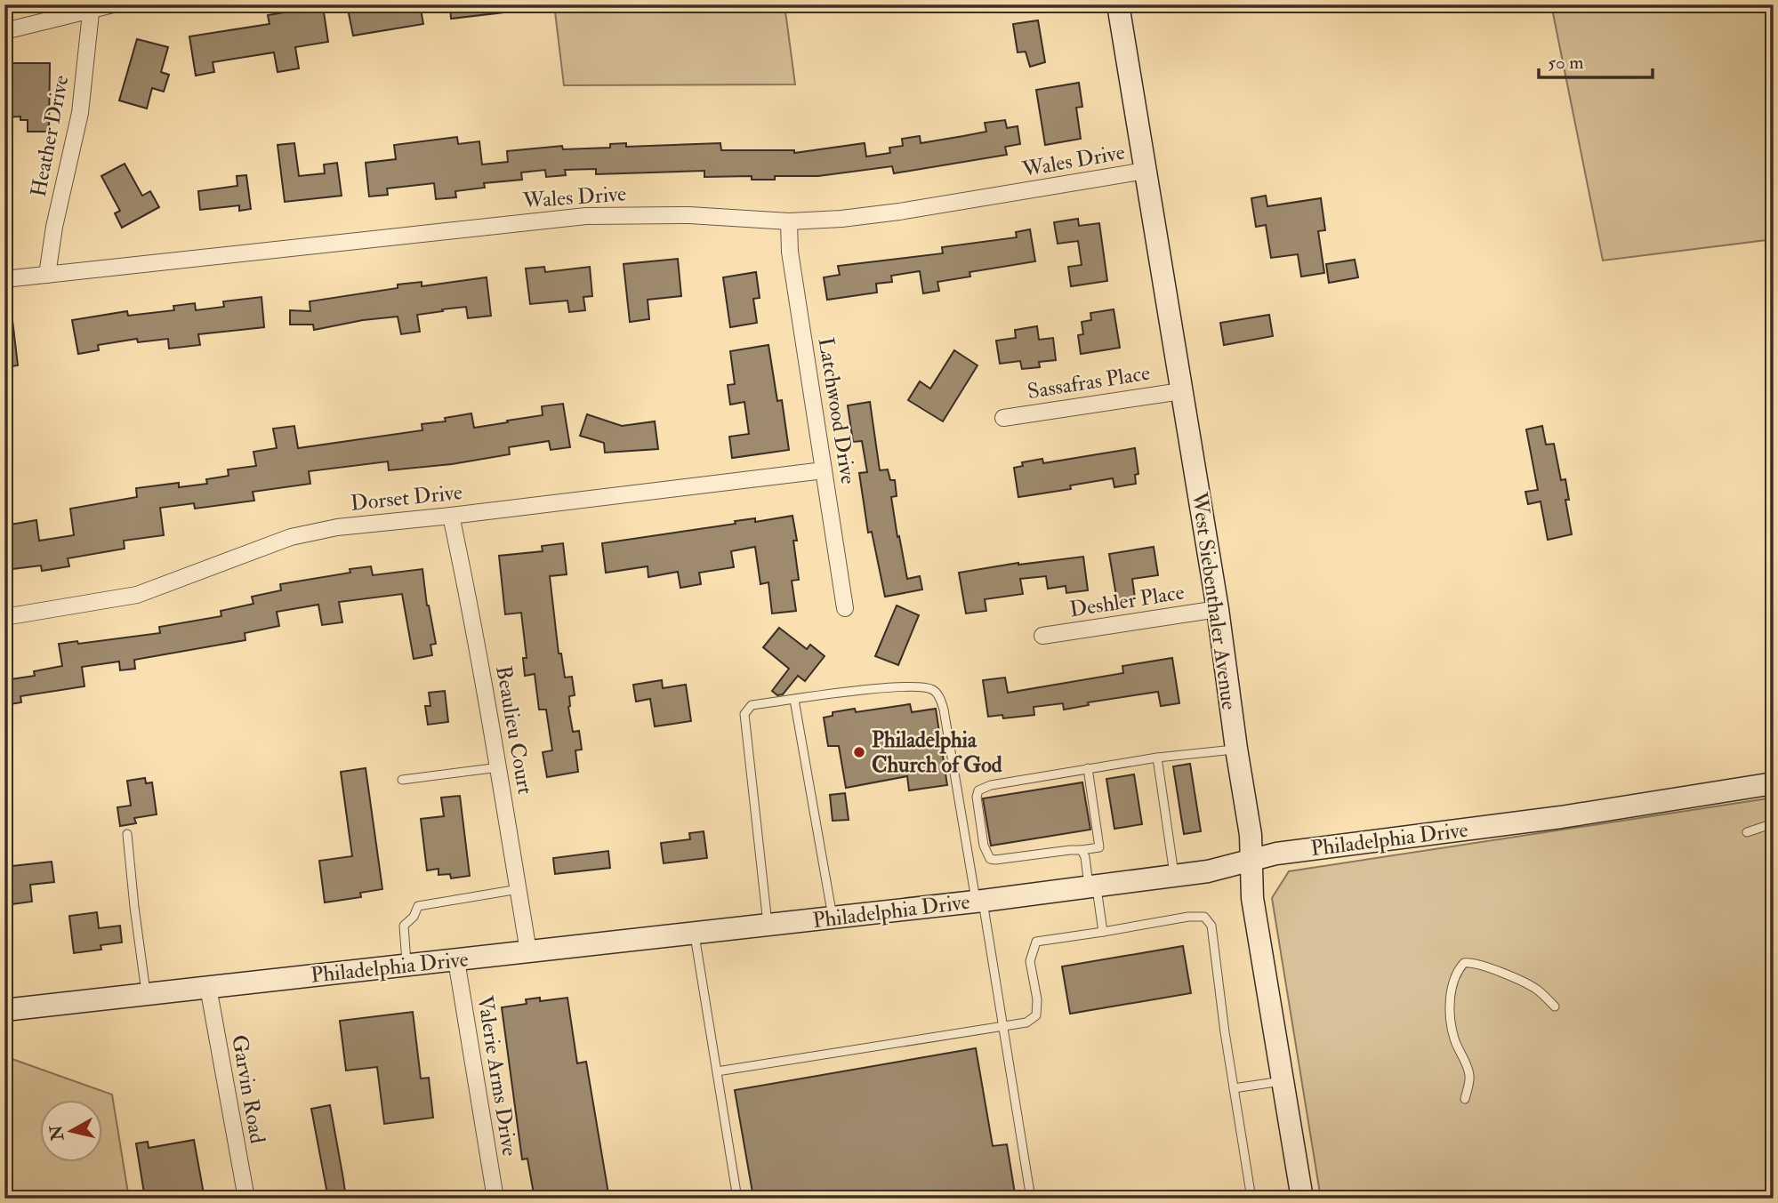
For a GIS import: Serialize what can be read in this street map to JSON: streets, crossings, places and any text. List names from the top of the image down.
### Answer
{
  "streets": {
    "main road": ["West Siebenthaler Avenue", "Philadelphia Drive"],
    "street": [
      "Heather Drive",
      "Wales Drive",
      "Sassafras Place",
      "Latchwood Drive",
      "Dorset Drive",
      "Deshler Place",
      "Beaulieu Court",
      "Valerie Arms Drive",
      "Garvin Road"
    ]
  },
  "crossings": [
    ["Heather Drive", "Wales Drive"],
    ["Wales Drive", "Latchwood Drive"],
    ["Wales Drive", "West Siebenthaler Avenue"],
    ["Sassafras Place", "West Siebenthaler Avenue"],
    ["Latchwood Drive", "Dorset Drive"],
    ["Dorset Drive", "Beaulieu Court"],
    ["Deshler Place", "West Siebenthaler Avenue"],
    ["West Siebenthaler Avenue", "Philadelphia Drive"],
    ["Beaulieu Court", "Philadelphia Drive"],
    ["Philadelphia Drive", "Valerie Arms Drive"],
    ["Philadelphia Drive", "Garvin Road"]
  ],
  "places": ["Philadelphia Church of God"],
  "scale_bar": "50 m",
  "north": "left"
}
